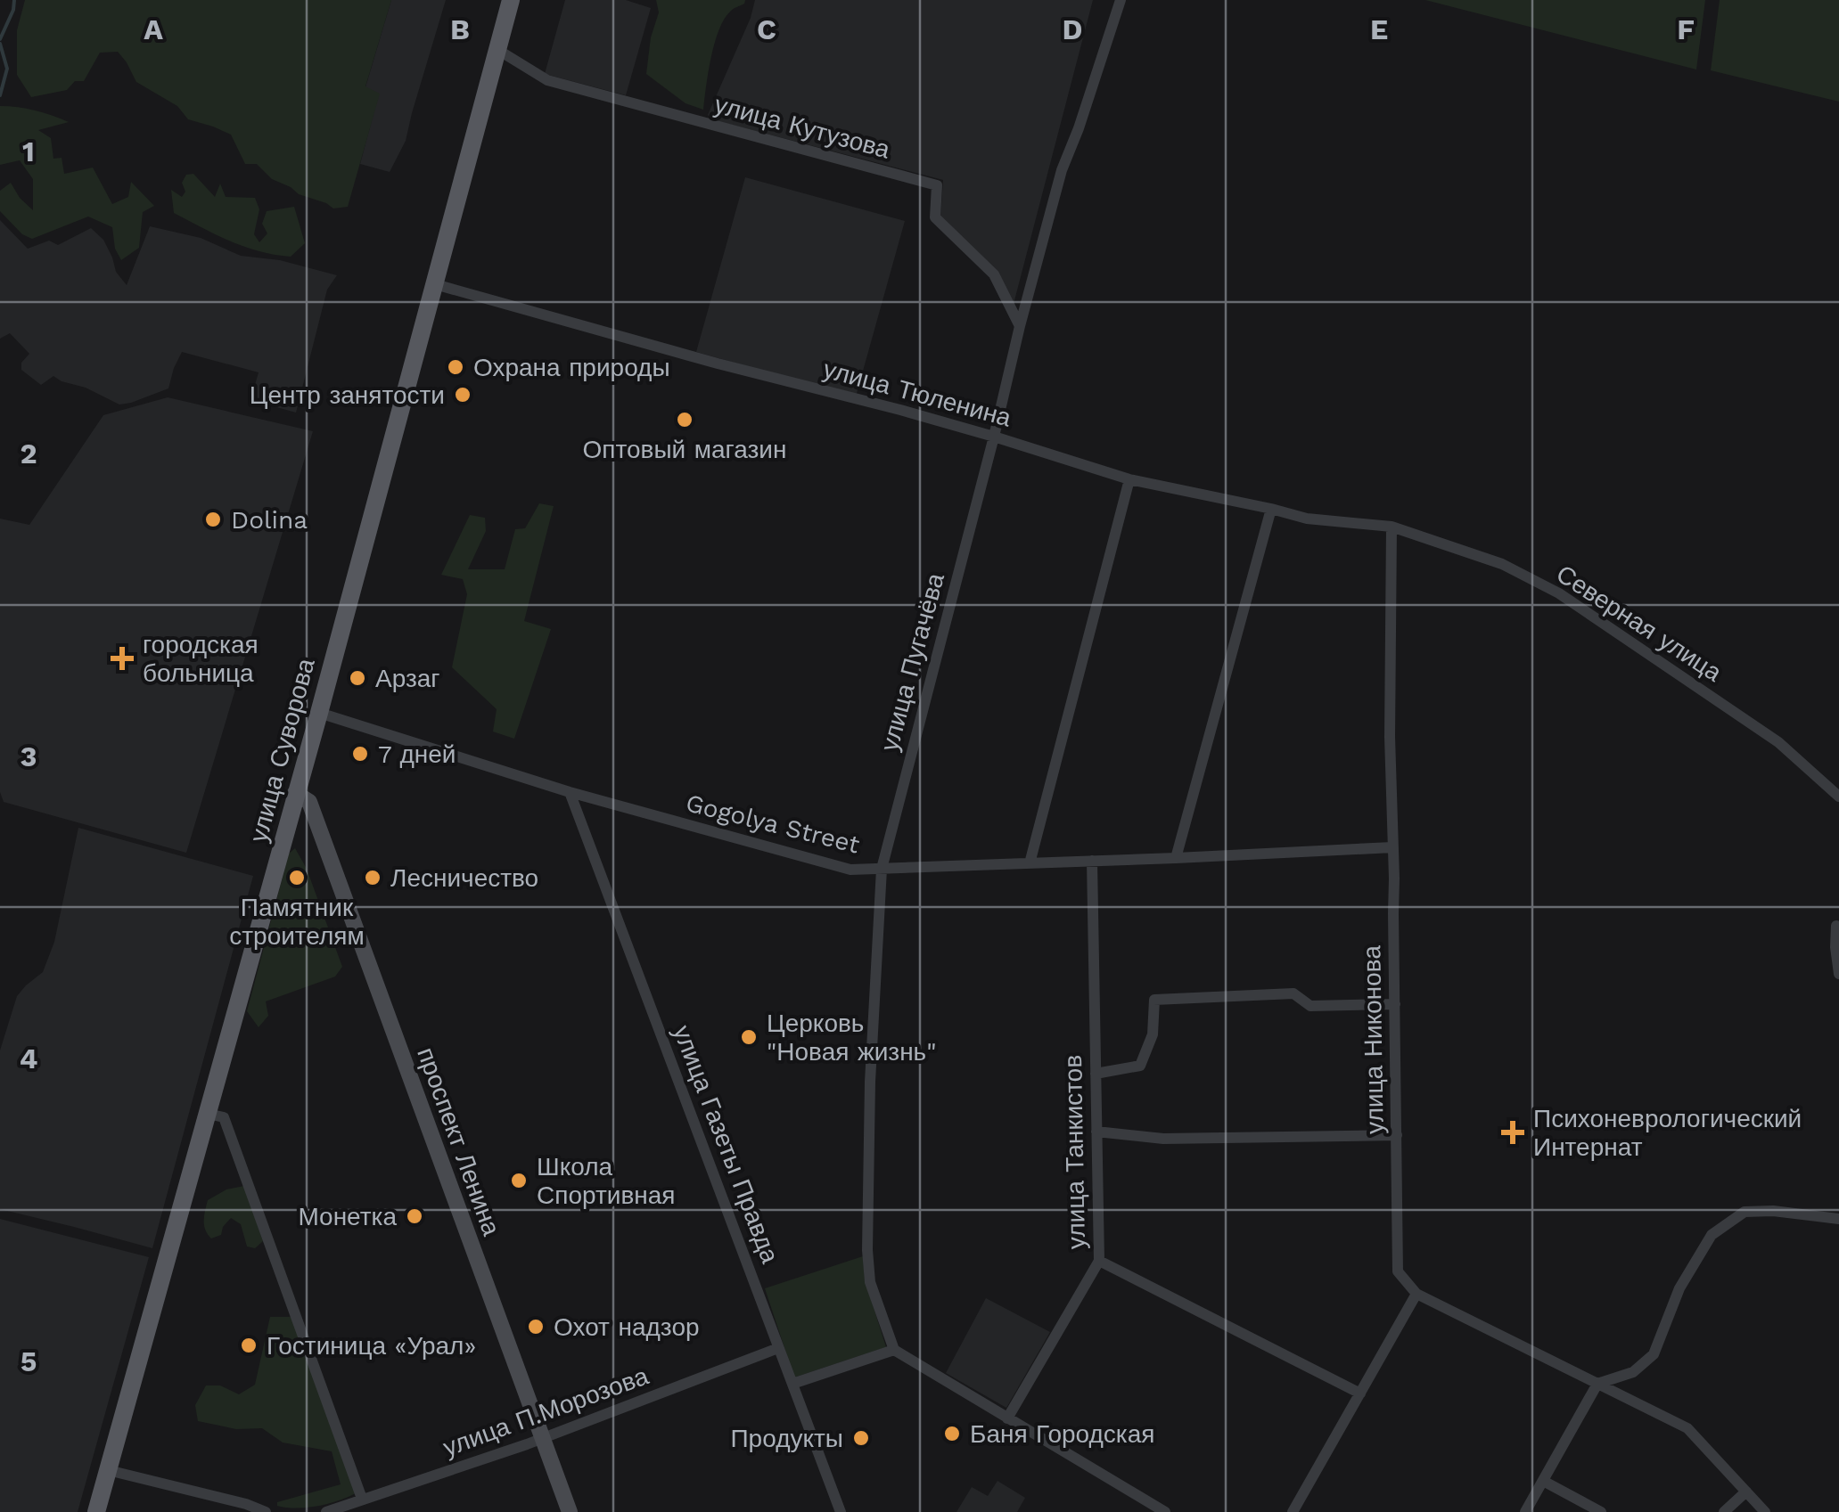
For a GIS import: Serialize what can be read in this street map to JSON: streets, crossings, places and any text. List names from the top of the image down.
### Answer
{
  "streets": {
    "main road": ["улица Суворова", "проспект Ленина"],
    "street": [
      "улица Кутузова",
      "улица Тюленина",
      "Северная улица",
      "улица Пугачёва",
      "Gogolya Street",
      "улица Никонова",
      "улица Газеты Правда",
      "улица Танкистов",
      "улица П.Морозова"
    ]
  },
  "crossings": [
    ["улица Кутузова", "улица Пугачёва"],
    ["улица Кутузова", "улица Суворова"],
    ["улица Тюленина", "Северная улица"],
    ["улица Тюленина", "улица Пугачёва"],
    ["улица Тюленина", "улица Суворова"],
    ["улица Тюленина", "улица Никонова"],
    ["Северная улица", "улица Никонова"],
    ["улица Пугачёва", "Gogolya Street"],
    ["улица Суворова", "Gogolya Street"],
    ["улица Суворова", "проспект Ленина"],
    ["Gogolya Street", "улица Никонова"],
    ["Gogolya Street", "улица Газеты Правда"],
    ["Gogolya Street", "улица Танкистов"],
    ["проспект Ленина", "улица П.Морозова"],
    ["улица Газеты Правда", "улица П.Морозова"]
  ],
  "places": {
    "other": [
      "Охрана природы",
      "Центр занятости",
      "Оптовый магазин",
      "Dolina",
      "Арзаг",
      "7 дней",
      "Памятник строителям",
      "Лесничество",
      "Церковь \"Новая жизнь\"",
      "Школа Спортивная",
      "Монетка",
      "Охот надзор",
      "Гостиница «Урал»",
      "Баня Городская",
      "Продукты"
    ],
    "health": ["городская больница", "Психоневрологический Интернат"]
  },
  "grid": {
    "columns": [
      "A",
      "B",
      "C",
      "D",
      "E",
      "F"
    ],
    "rows": [
      "1",
      "2",
      "3",
      "4",
      "5"
    ]
  }
}
